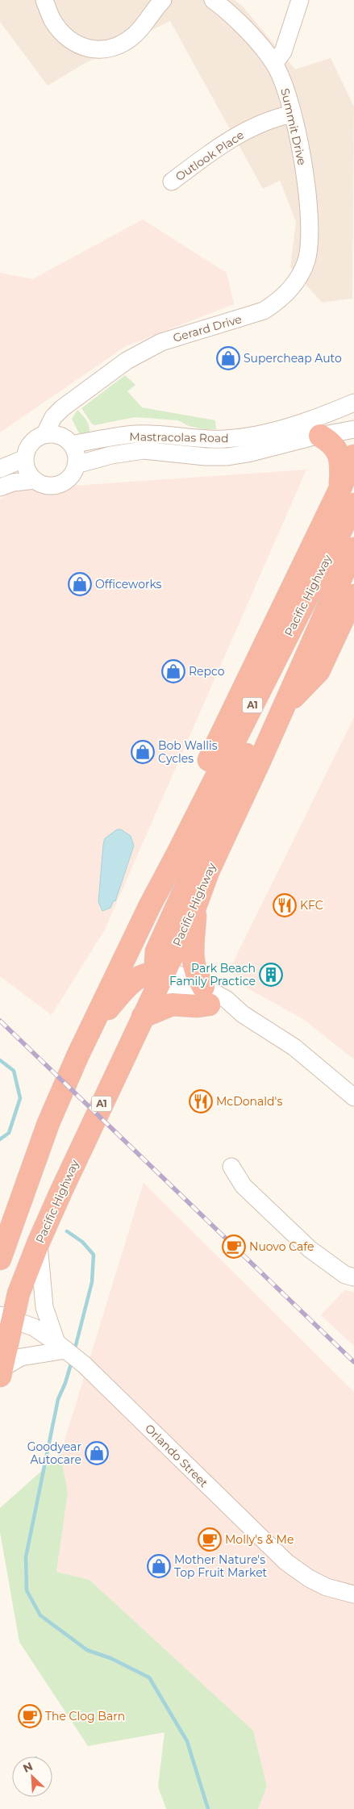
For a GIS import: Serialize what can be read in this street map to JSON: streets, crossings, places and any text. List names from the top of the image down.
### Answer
{
  "streets": {
    "highway": ["Pacific Highway", "A1"],
    "street": [
      "Summit Drive",
      "Outlook Place",
      "Gerard Drive",
      "Mastracolas Road",
      "Orlando Street"
    ]
  },
  "crossings": [
    ["Summit Drive", "Outlook Place"],
    ["Summit Drive", "Gerard Drive"],
    ["Gerard Drive", "Mastracolas Road"],
    ["Pacific Highway", "Orlando Street"]
  ],
  "places": {
    "shop": [
      "Supercheap Auto",
      "Officeworks",
      "Repco",
      "Bob Wallis Cycles",
      "Goodyear Autocare",
      "Mother Nature's Top Fruit Market"
    ],
    "restaurant": ["KFC", "McDonald's"],
    "building": ["Park Beach Family Practice"],
    "cafe": ["Nuovo Cafe", "Molly's & Me", "The Clog Barn"]
  },
  "north": "top left"
}
